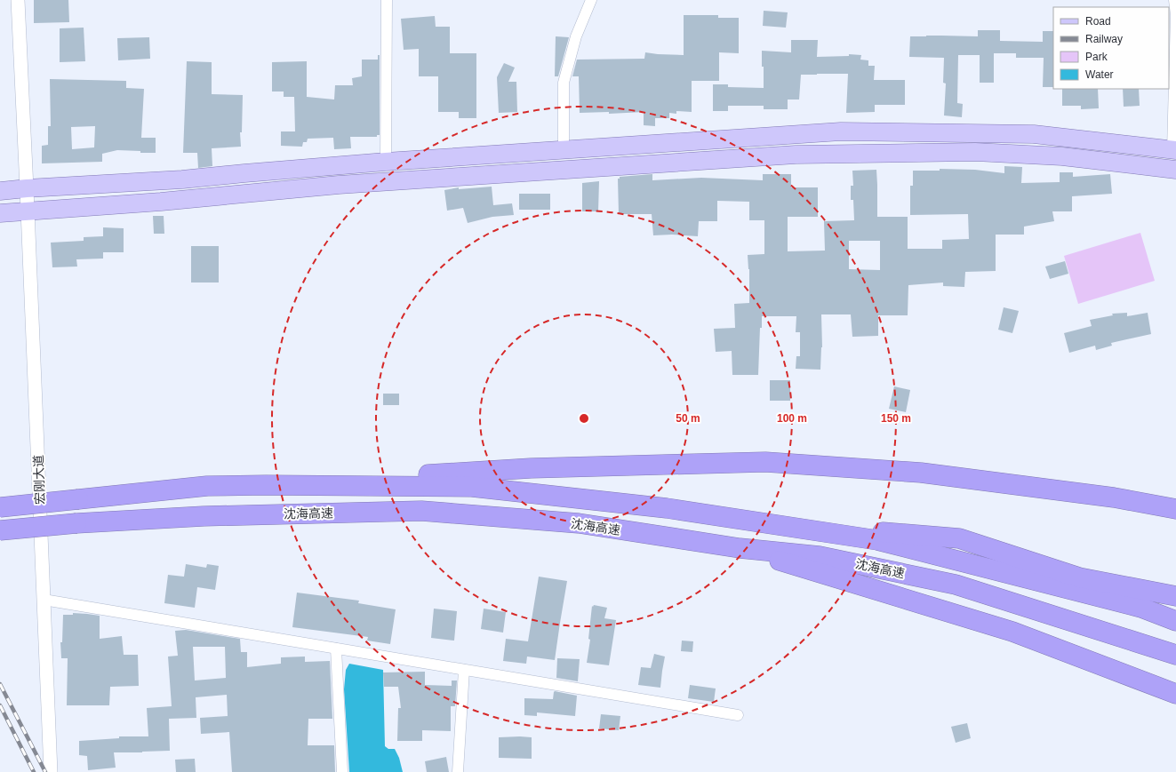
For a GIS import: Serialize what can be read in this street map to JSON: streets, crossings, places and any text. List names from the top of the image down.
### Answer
{
  "streets": {
    "highway": ["沈海高速"],
    "street": ["宏刚大道"]
  },
  "legend": [
    "Road",
    "Railway",
    "Park",
    "Water"
  ],
  "rings": ["50 m", "100 m", "150 m"]
}
